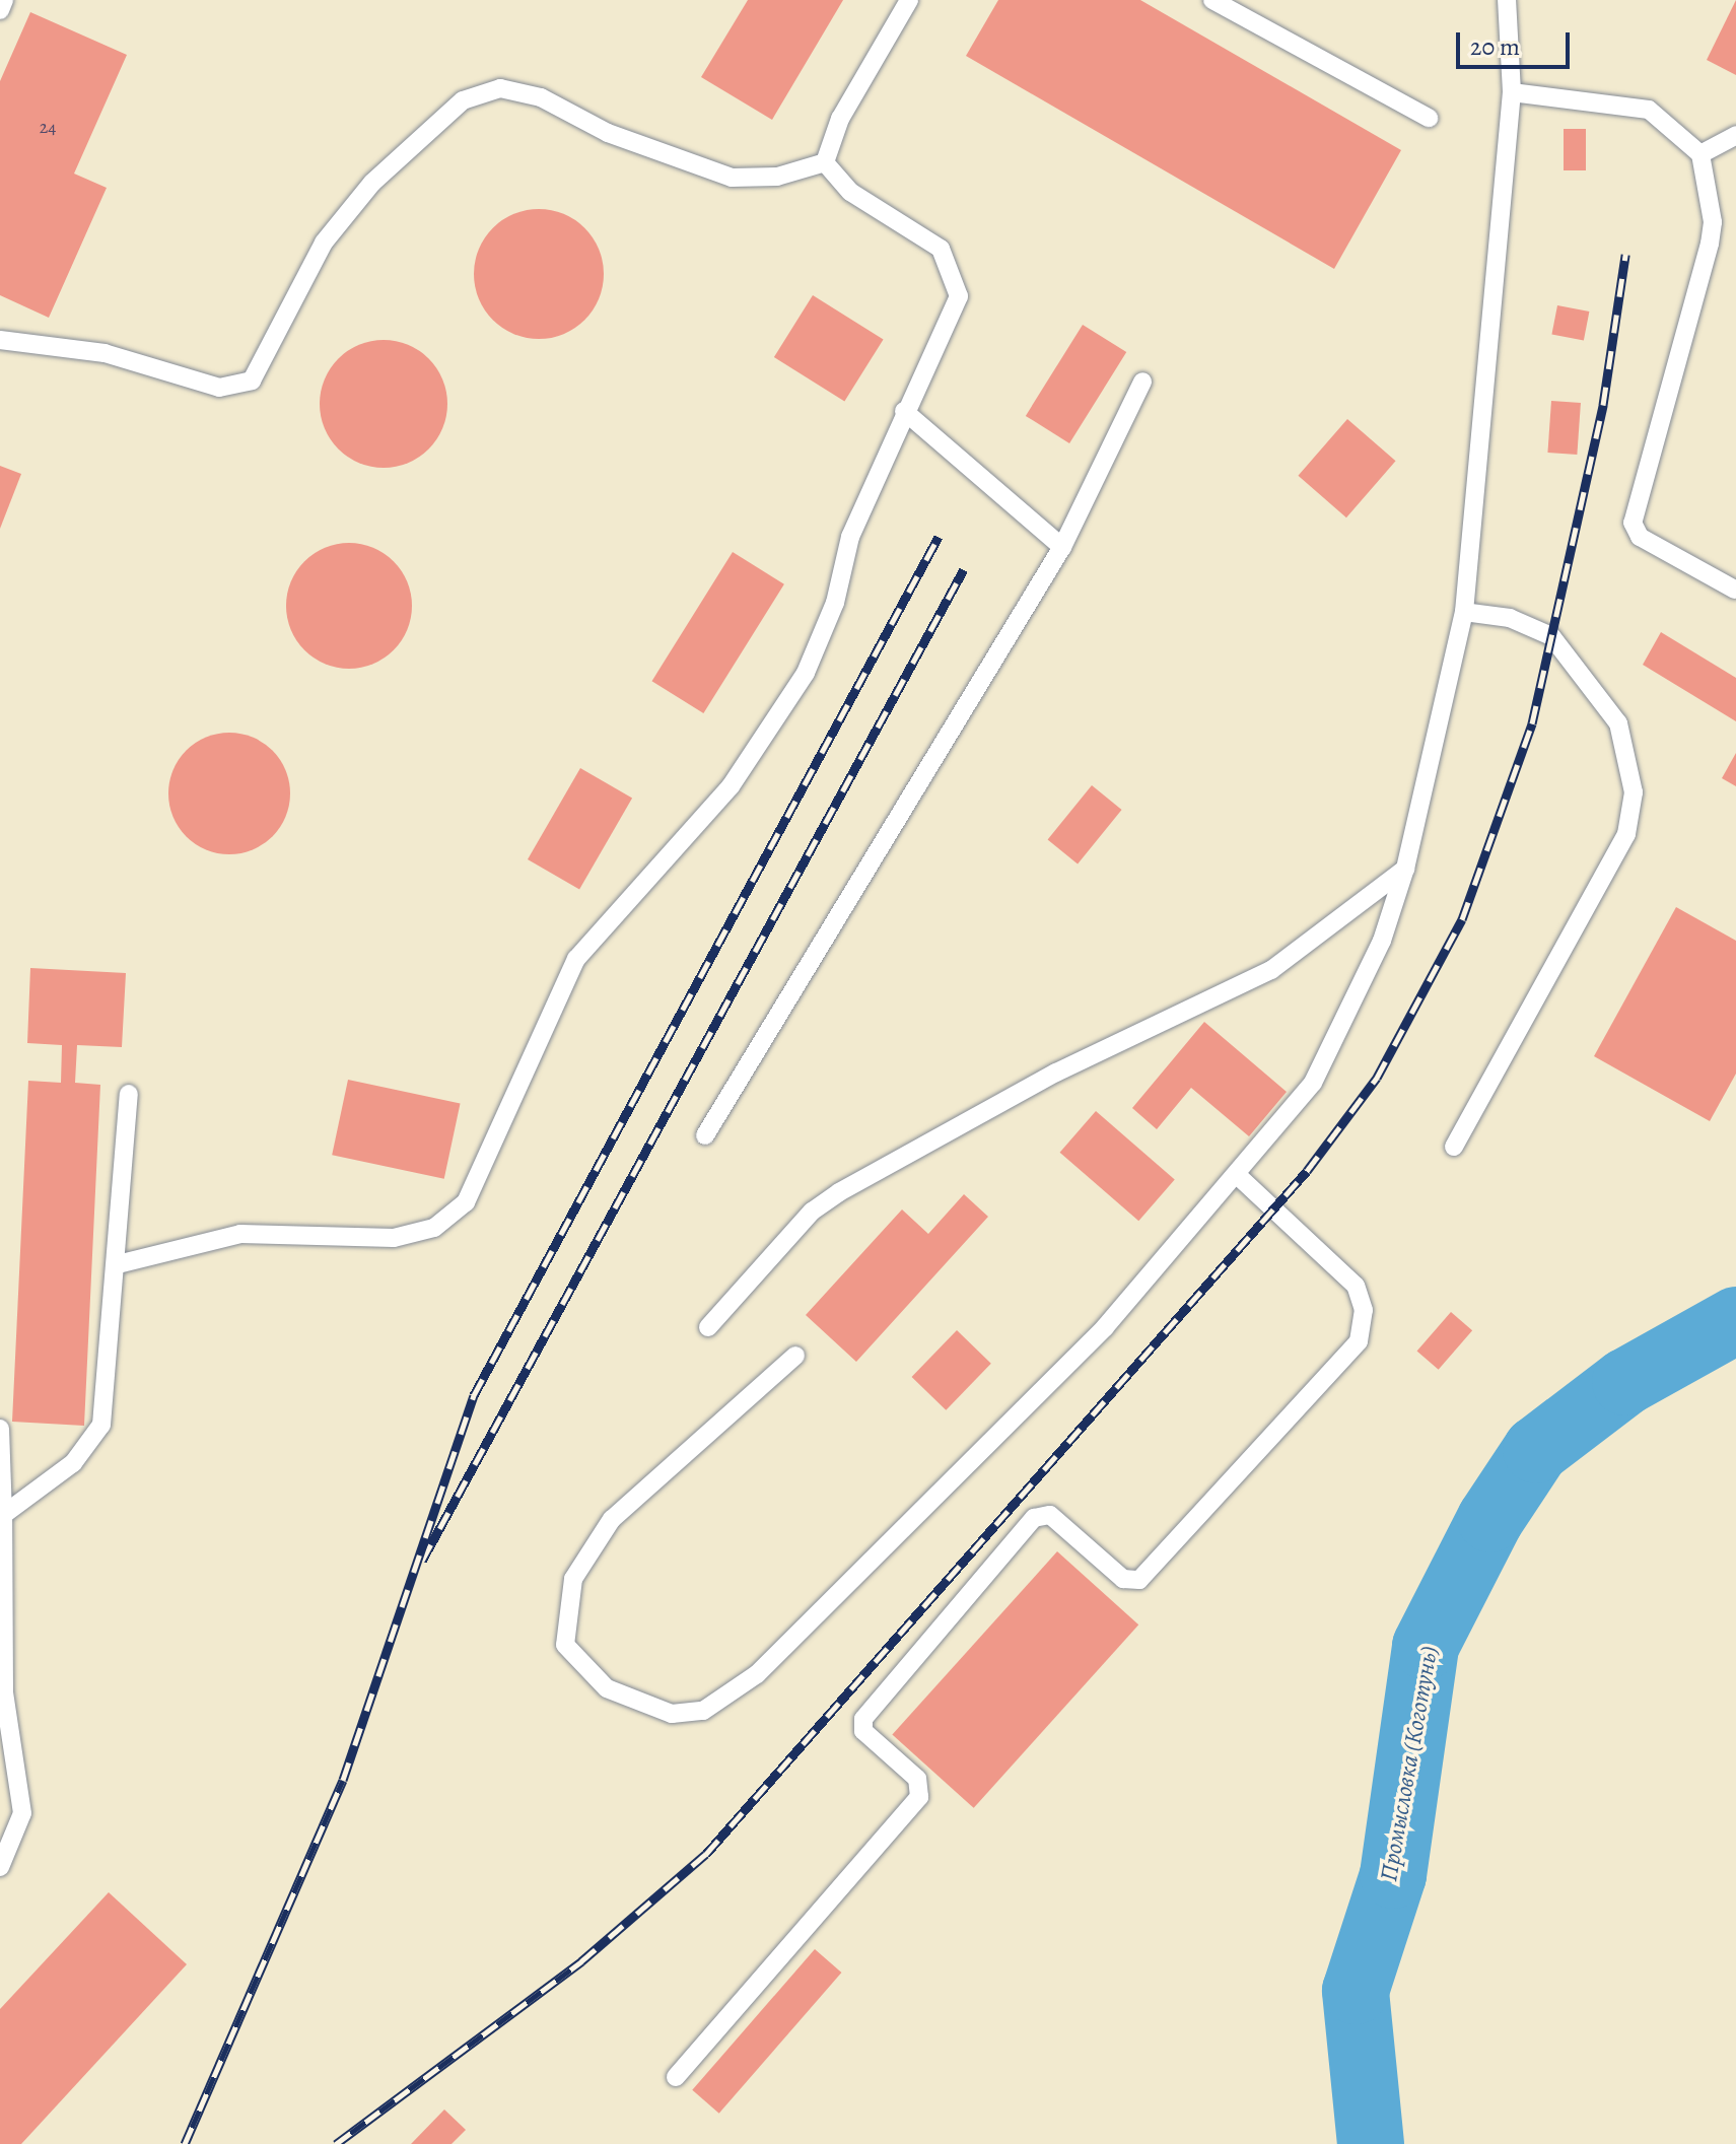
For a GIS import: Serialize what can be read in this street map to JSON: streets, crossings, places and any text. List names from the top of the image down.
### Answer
{
  "water": ["Промысловка (Коготунь)"],
  "house_numbers": ["24"],
  "scale_bar": "20 m"
}
